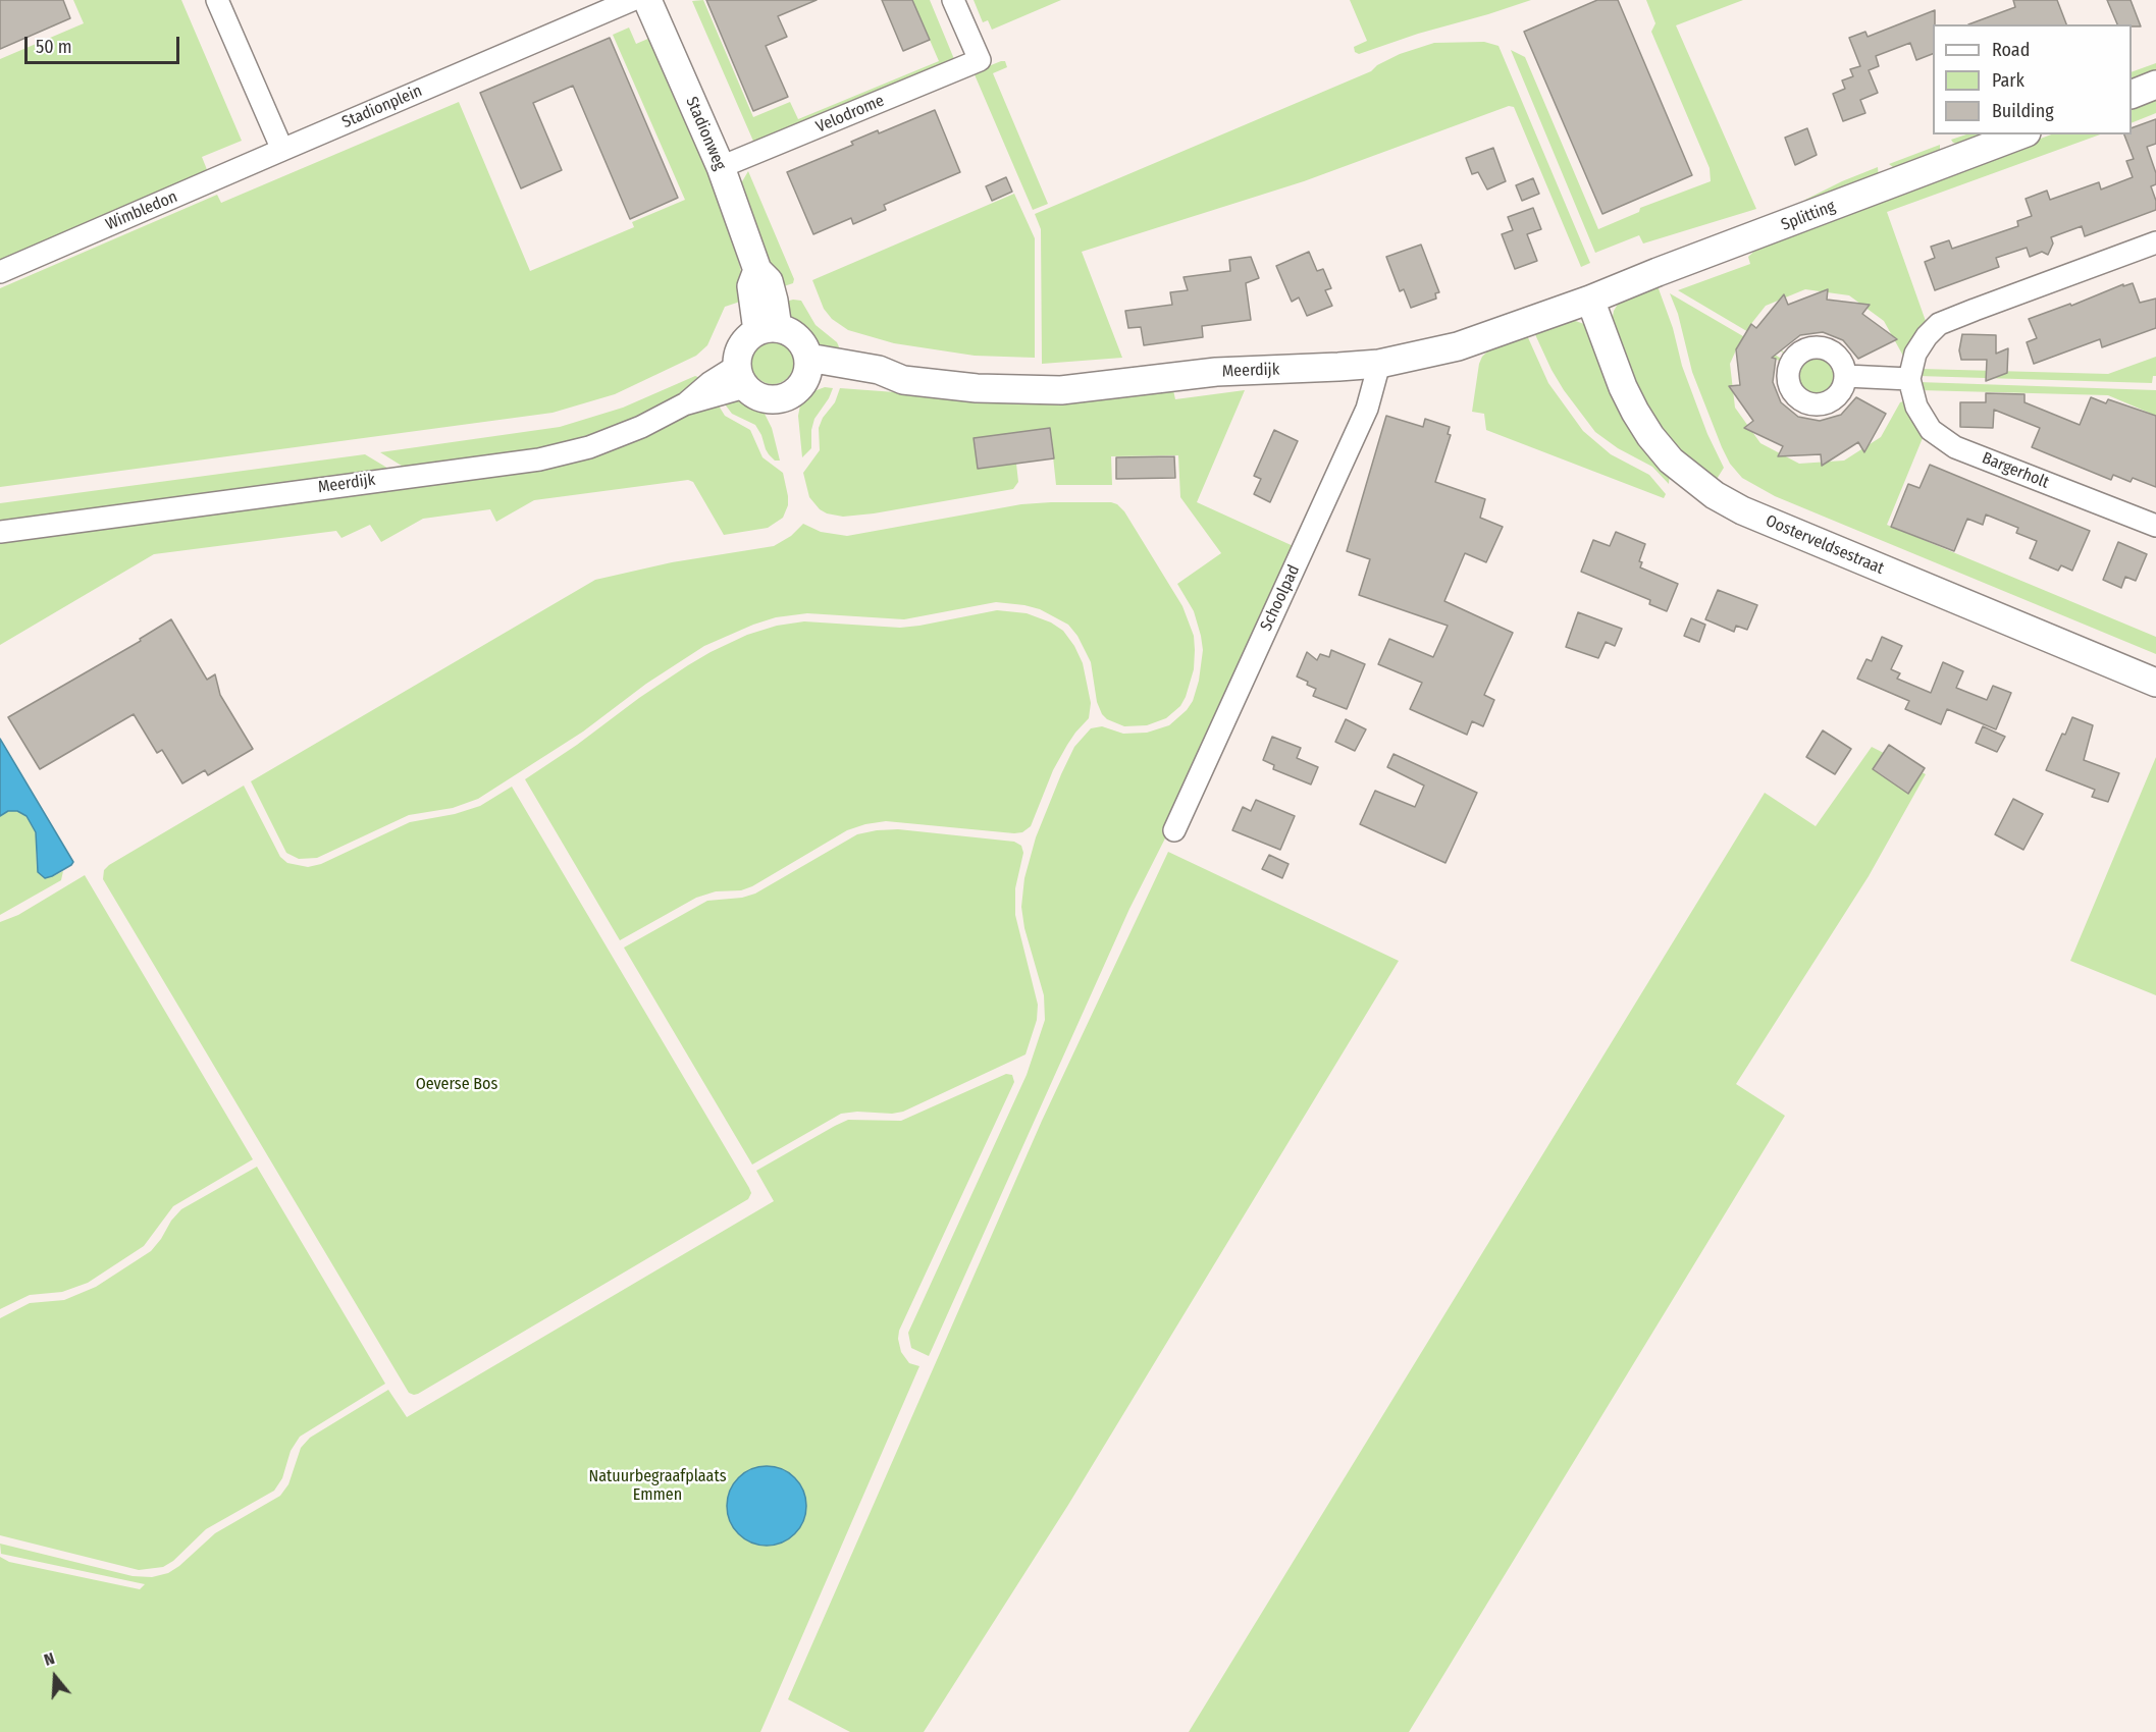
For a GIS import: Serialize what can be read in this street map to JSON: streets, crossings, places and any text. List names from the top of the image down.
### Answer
{
  "streets": {
    "street": [
      "Stadionplein",
      "Velodrome",
      "Stadionweg",
      "Wimbledon",
      "Splitting",
      "Meerdijk",
      "Bargerholt",
      "Oosterveldsestraat",
      "Schoolpad"
    ]
  },
  "crossings": [
    ["Stadionplein", "Wimbledon"],
    ["Velodrome", "Stadionweg"],
    ["Stadionweg", "Meerdijk"],
    ["Splitting", "Meerdijk"],
    ["Splitting", "Oosterveldsestraat"],
    ["Meerdijk", "Oosterveldsestraat"],
    ["Meerdijk", "Schoolpad"]
  ],
  "parks": ["Oeverse Bos", "Natuurbegraafplaats Emmen"],
  "legend": ["Road", "Park", "Building"],
  "scale_bar": "50 m",
  "north": "top"
}
